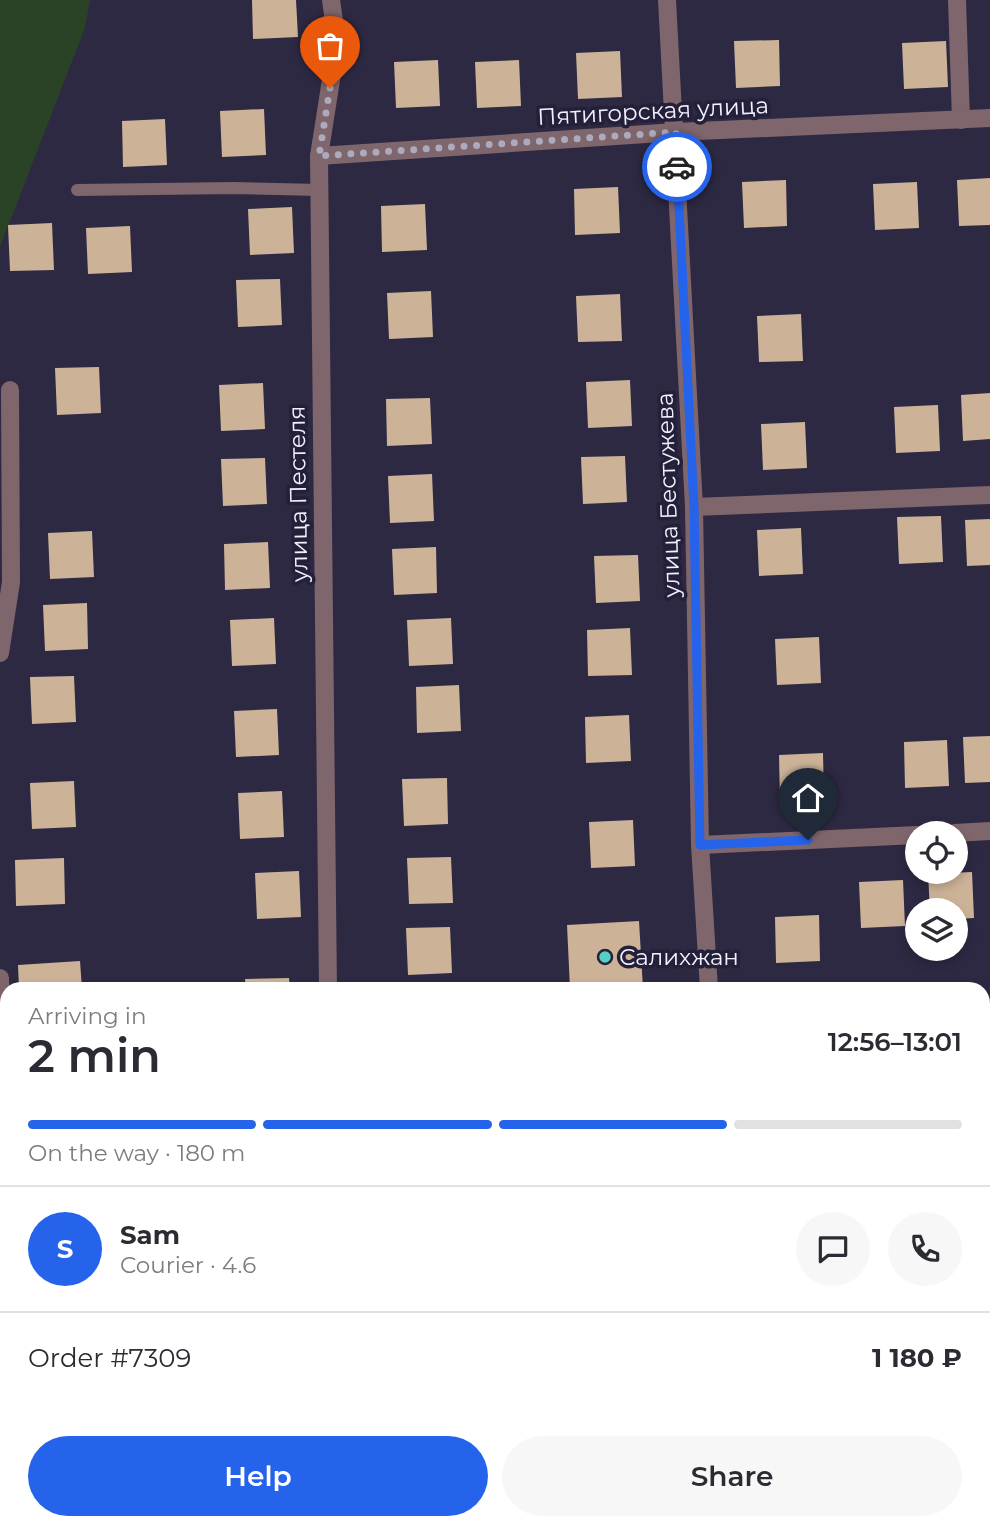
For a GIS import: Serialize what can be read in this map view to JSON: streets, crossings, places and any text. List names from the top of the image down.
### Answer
{
  "streets": {
    "street": ["Пятигорская улица", "улица Пестеля", "улица Бестужева"]
  },
  "crossings": [
    ["Пятигорская улица", "улица Пестеля"],
    ["Пятигорская улица", "улица Бестужева"]
  ],
  "places": ["Салихжан"],
  "page": {
    "heading": ["2 min", "Arriving in", "12:56–13:01"],
    "panel": [
      "Sam",
      "Courier · 4.6",
      "Order #7309",
      "1 180 ₽"
    ],
    "bar": "On the way · 180 m",
    "round": "S",
    "buttons": ["Help", "Share"]
  }
}
